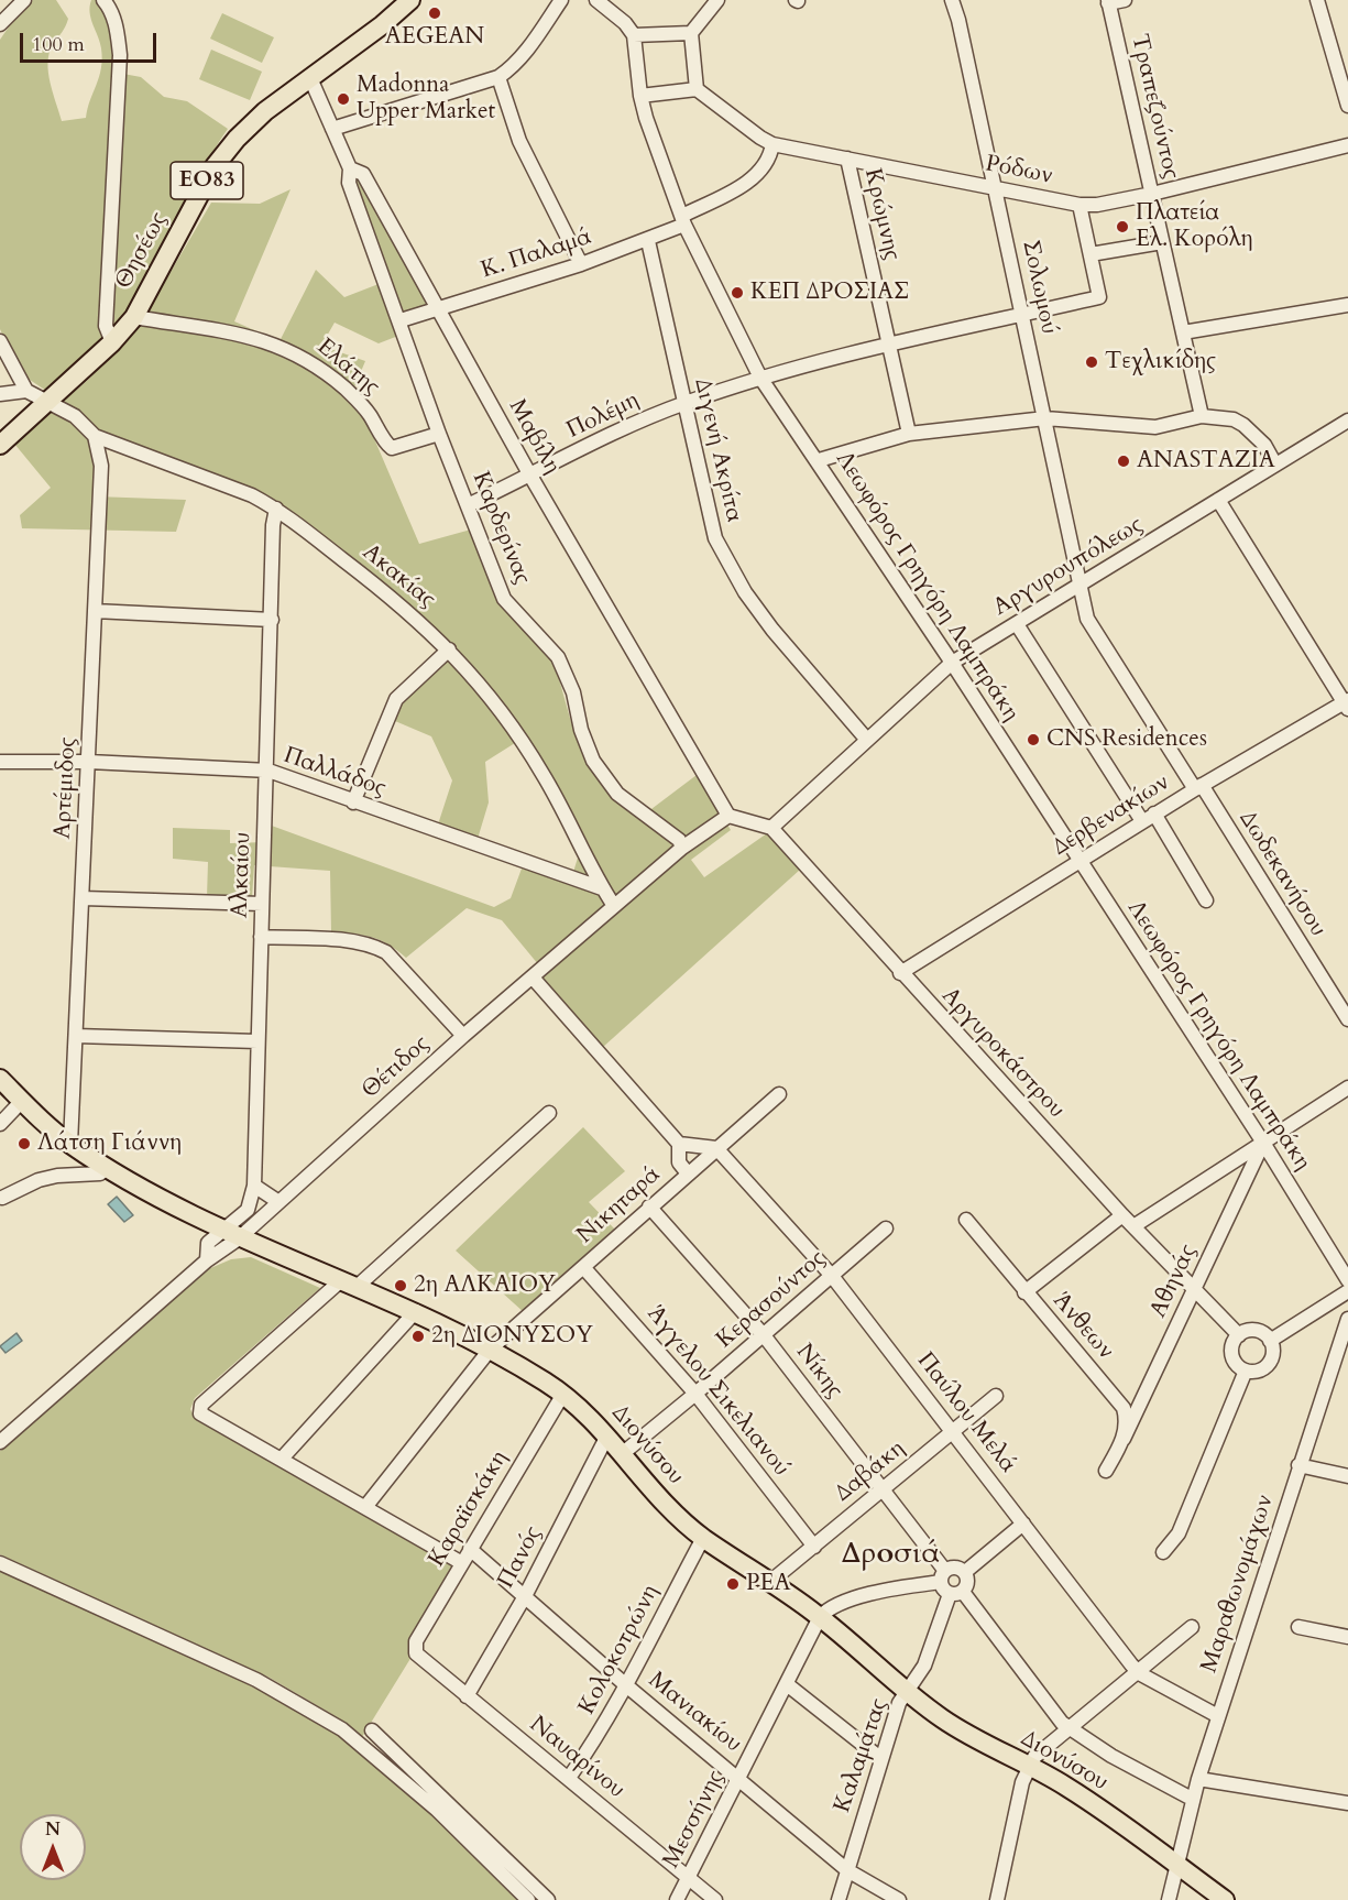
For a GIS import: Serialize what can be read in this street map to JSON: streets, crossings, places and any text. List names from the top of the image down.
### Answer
{
  "streets": {
    "main road": ["ΕΟ83", "Θησέως", "Διονύσου"],
    "street": [
      "Τραπεζούντος",
      "Ρόδων",
      "Κρώμνης",
      "Κ. Παλαμά",
      "Σολωμού",
      "Ελάτης",
      "Πολέμη",
      "Μαβίλη",
      "Διγενή Ακρίτα",
      "Καρδερίνας",
      "Αργυρουπόλεως",
      "Ακακίας",
      "Λεωφόρος Γρηγόρη Λαμπράκη",
      "Παλλάδος",
      "Αρτέμιδος",
      "Δερβενακίων",
      "Δωδεκανήσου",
      "Αλκαίου",
      "Αργυροκάστρου",
      "Θέτιδος",
      "Νικηταρά",
      "Αθηνάς",
      "Κερασούντος",
      "Άνθεων",
      "Νίκης",
      "Άγγελου Σικελιανού",
      "Παύλου Μελά",
      "Δαβάκη",
      "Καραϊσκάκη",
      "Πανός",
      "Μαραθωνομάχων",
      "Κολοκοτρώνη",
      "Μανιακίου",
      "Καλαμάτας",
      "Ναυαρίνου",
      "Μεσσήνης"
    ]
  },
  "crossings": [
    ["Τραπεζούντος", "Ρόδων"],
    ["Ρόδων", "Κρώμνης"],
    ["Ρόδων", "Κ. Παλαμά"],
    ["Ρόδων", "Σολωμού"],
    ["Κρώμνης", "Πολέμη"],
    ["Θησέως", "Ελάτης"],
    ["Θησέως", "Μαβίλη"],
    ["Θησέως", "Ακακίας"],
    ["Κ. Παλαμά", "Μαβίλη"],
    ["Κ. Παλαμά", "Διγενή Ακρίτα"],
    ["Κ. Παλαμά", "Καρδερίνας"],
    ["Κ. Παλαμά", "Λεωφόρος Γρηγόρη Λαμπράκη"],
    ["Σολωμού", "Πολέμη"],
    ["Σολωμού", "Αργυρουπόλεως"],
    ["Σολωμού", "Δωδεκανήσου"],
    ["Ελάτης", "Καρδερίνας"],
    ["Πολέμη", "Μαβίλη"],
    ["Πολέμη", "Διγενή Ακρίτα"],
    ["Πολέμη", "Καρδερίνας"],
    ["Πολέμη", "Λεωφόρος Γρηγόρη Λαμπράκη"],
    ["Μαβίλη", "Καρδερίνας"],
    ["Διγενή Ακρίτα", "Αργυρουπόλεως"],
    ["Αργυρουπόλεως", "Λεωφόρος Γρηγόρη Λαμπράκη"],
    ["Αργυρουπόλεως", "Δωδεκανήσου"],
    ["Αργυρουπόλεως", "Αργυροκάστρου"],
    ["Ακακίας", "Παλλάδος"],
    ["Ακακίας", "Αρτέμιδος"],
    ["Ακακίας", "Αλκαίου"],
    ["Ακακίας", "Θέτιδος"],
    ["Λεωφόρος Γρηγόρη Λαμπράκη", "Δερβενακίων"],
    ["Λεωφόρος Γρηγόρη Λαμπράκη", "Αθηνάς"],
    ["Παλλάδος", "Αρτέμιδος"],
    ["Παλλάδος", "Αλκαίου"],
    ["Αρτέμιδος", "Διονύσου"],
    ["Δερβενακίων", "Δωδεκανήσου"],
    ["Δερβενακίων", "Αργυροκάστρου"],
    ["Αλκαίου", "Θέτιδος"],
    ["Αλκαίου", "Διονύσου"],
    ["Αργυροκάστρου", "Αθηνάς"],
    ["Θέτιδος", "Διονύσου"],
    ["Νικηταρά", "Νίκης"],
    ["Νικηταρά", "Άγγελου Σικελιανού"],
    ["Νικηταρά", "Παύλου Μελά"],
    ["Νικηταρά", "Διονύσου"],
    ["Αθηνάς", "Άνθεων"],
    ["Κερασούντος", "Νίκης"],
    ["Κερασούντος", "Άγγελου Σικελιανού"],
    ["Κερασούντος", "Παύλου Μελά"],
    ["Κερασούντος", "Διονύσου"],
    ["Νίκης", "Δαβάκη"],
    ["Νίκης", "Καλαμάτας"],
    ["Άγγελου Σικελιανού", "Δαβάκη"],
    ["Παύλου Μελά", "Δαβάκη"],
    ["Παύλου Μελά", "Μαραθωνομάχων"],
    ["Διονύσου", "Δαβάκη"],
    ["Διονύσου", "Καραϊσκάκη"],
    ["Διονύσου", "Πανός"],
    ["Διονύσου", "Μαραθωνομάχων"],
    ["Διονύσου", "Κολοκοτρώνη"],
    ["Διονύσου", "Καλαμάτας"],
    ["Διονύσου", "Μεσσήνης"],
    ["Καραϊσκάκη", "Μανιακίου"],
    ["Καραϊσκάκη", "Ναυαρίνου"],
    ["Πανός", "Μανιακίου"],
    ["Πανός", "Ναυαρίνου"],
    ["Κολοκοτρώνη", "Μανιακίου"],
    ["Κολοκοτρώνη", "Ναυαρίνου"],
    ["Μανιακίου", "Καλαμάτας"],
    ["Μανιακίου", "Μεσσήνης"],
    ["Ναυαρίνου", "Μεσσήνης"]
  ],
  "districts": ["Δροσιά"],
  "places": [
    "AEGEAN",
    "Madonna Upper Market",
    "Πλατεία Ελ. Κορόλη",
    "ΚΕΠ ΔΡΟΣΙΑΣ",
    "Τεχλικίδης",
    "ANASTAZIA",
    "CNS Residences",
    "Λάτση Γιάννη",
    "2η ΑΛΚΑΙΟΥ",
    "2η ΔΙΟΝΥΣΟΥ",
    "ΡΕΑ"
  ],
  "scale_bar": "100 m",
  "north": "top"
}
